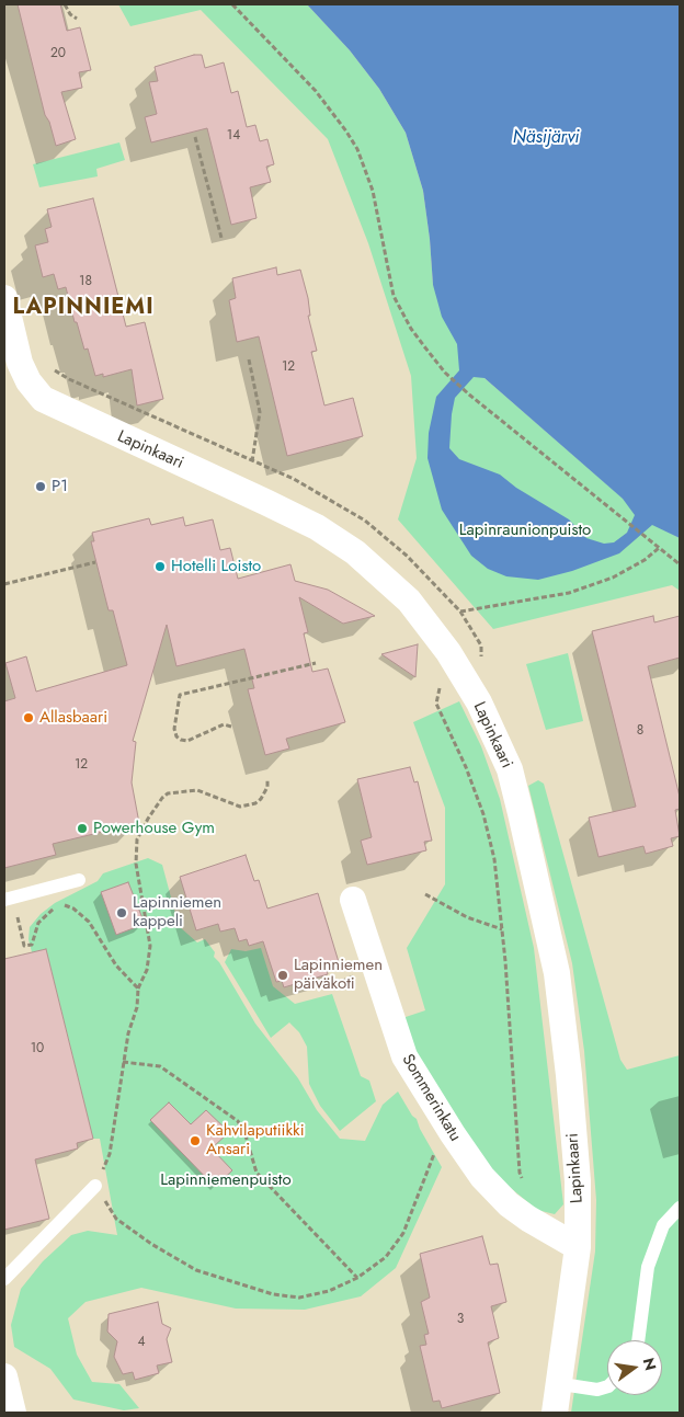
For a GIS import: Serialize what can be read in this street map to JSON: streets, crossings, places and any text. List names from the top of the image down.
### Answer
{
  "streets": {
    "street": ["Lapinkaari", "Sommerinkatu"]
  },
  "crossings": [
    ["Lapinkaari", "Sommerinkatu"]
  ],
  "districts": ["LAPINNIEMI"],
  "water": ["Näsijärvi"],
  "parks": ["Lapinraunionpuisto", "Lapinniemenpuisto"],
  "places": [
    "P1",
    "Hotelli Loisto",
    "Allasbaari",
    "Powerhouse Gym",
    "Lapinniemen kappeli",
    "Lapinniemen päiväkoti",
    "Kahvilaputiikki Ansari"
  ],
  "house_numbers": [
    "20",
    "14",
    "18",
    "12",
    "8",
    "12",
    "10",
    "3",
    "4"
  ],
  "north": "right"
}
